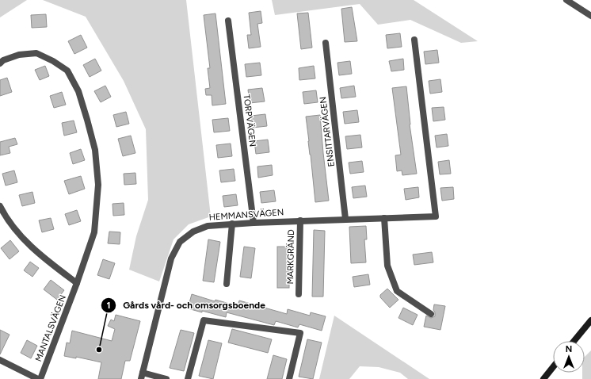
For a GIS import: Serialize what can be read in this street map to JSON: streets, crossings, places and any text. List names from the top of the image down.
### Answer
{
  "streets": {
    "street": [
      "TORPVÄGEN",
      "ENSITTARVÄGEN",
      "HEMMANSVÄGEN",
      "MARKGRÄND",
      "MANTALSVÄGEN"
    ]
  },
  "crossings": [
    ["TORPVÄGEN", "HEMMANSVÄGEN"],
    ["ENSITTARVÄGEN", "HEMMANSVÄGEN"],
    ["HEMMANSVÄGEN", "MARKGRÄND"]
  ],
  "places": ["Gårds vård- och omsorgsboende"],
  "north": "top"
}
